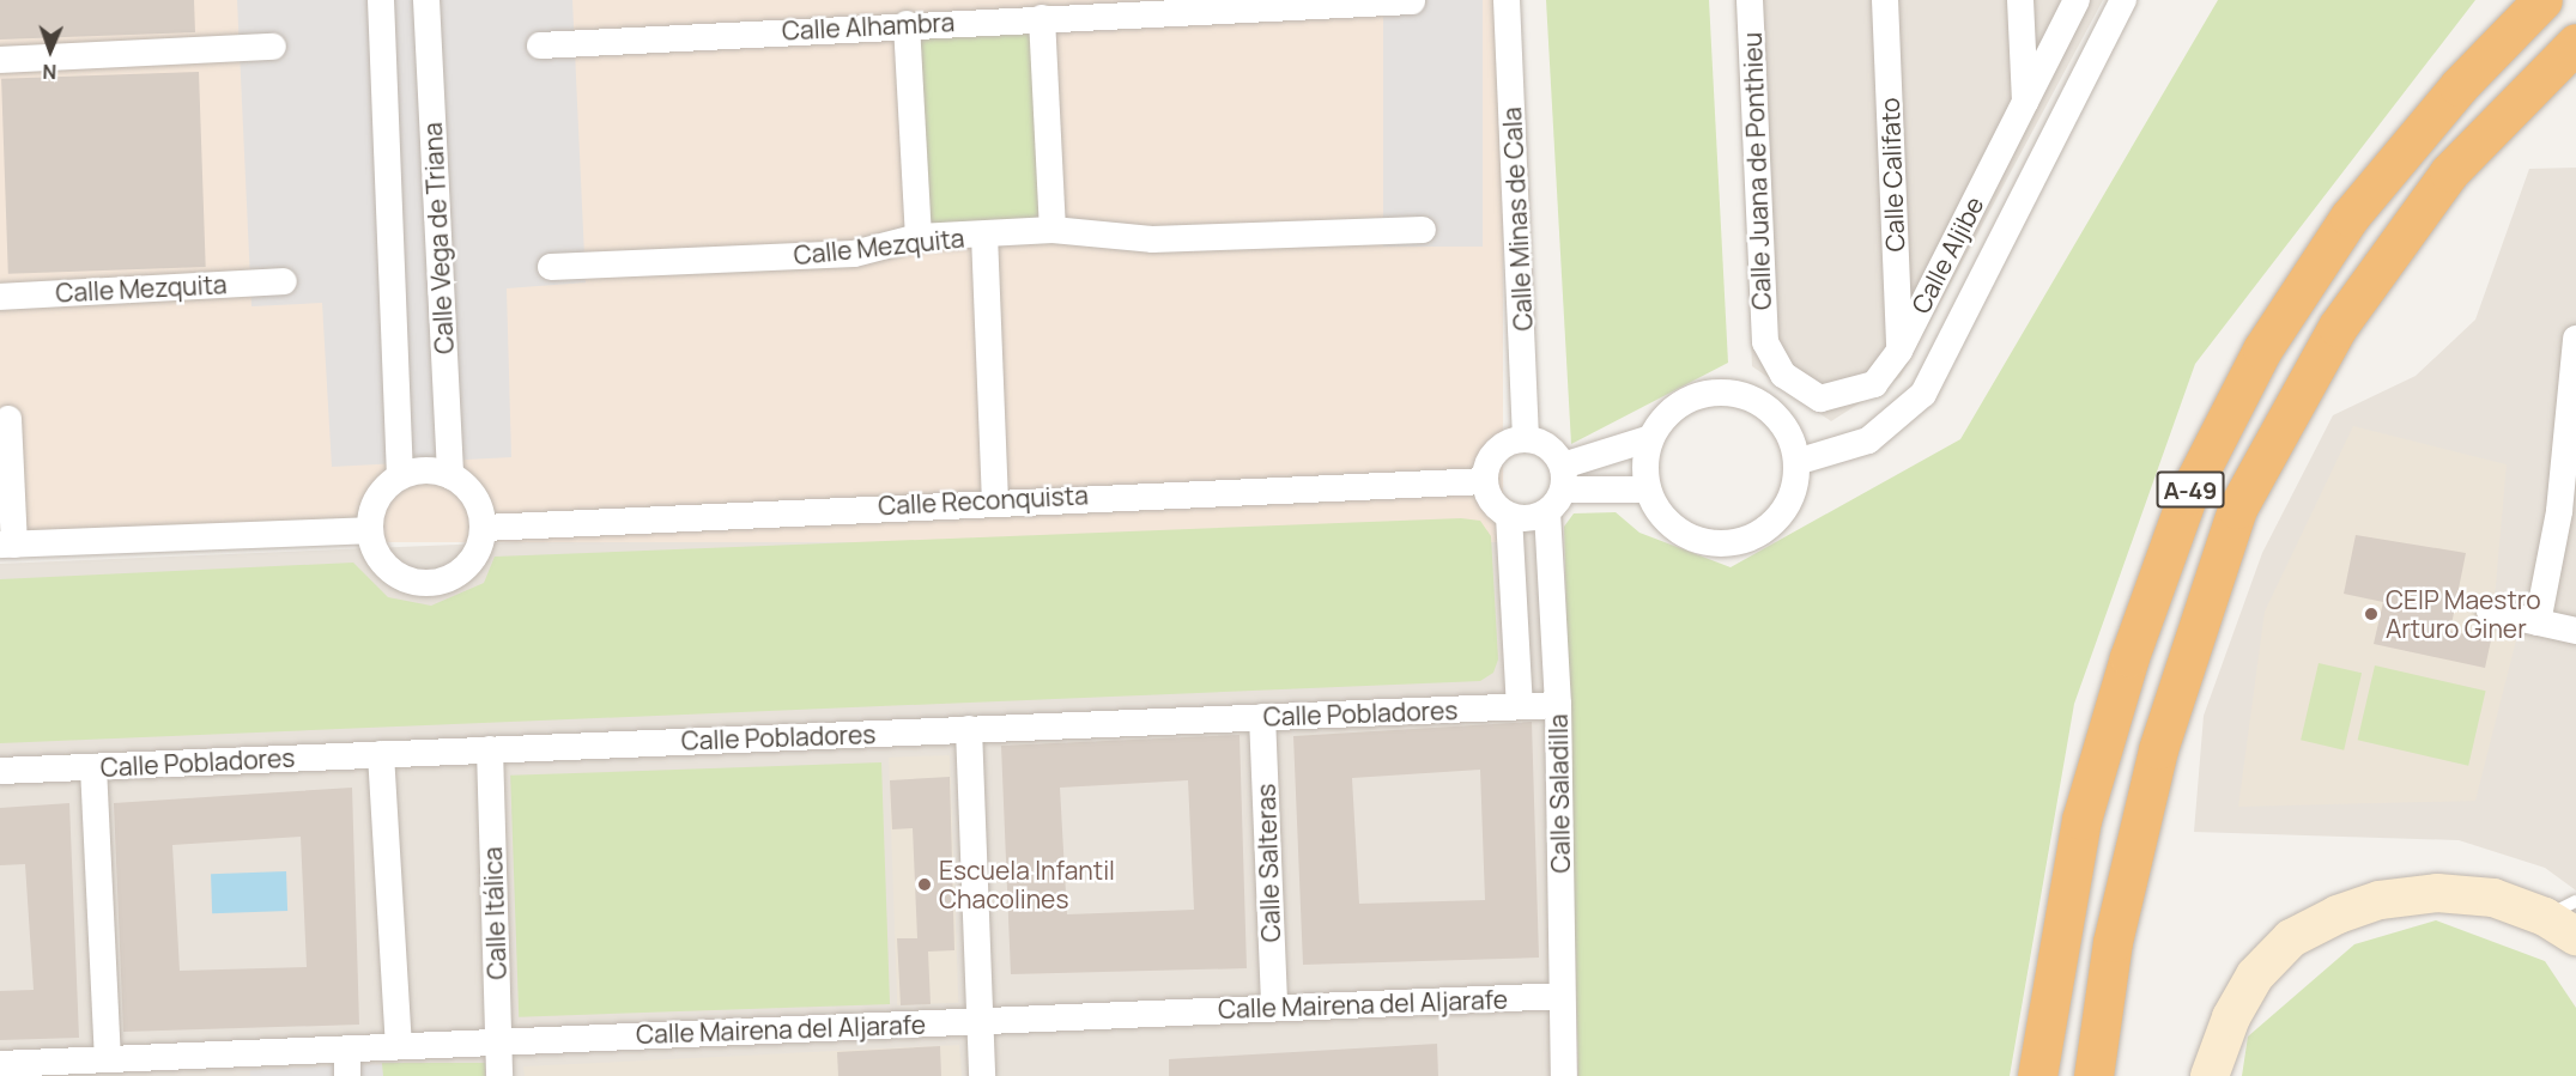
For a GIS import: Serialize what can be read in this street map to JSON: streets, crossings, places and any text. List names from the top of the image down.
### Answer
{
  "streets": {
    "highway": ["A-49"],
    "street": [
      "Calle Alhambra",
      "Calle Juana de Ponthieu",
      "Calle Califato",
      "Calle Minas de Cala",
      "Calle Vega de Triana",
      "Calle Mezquita",
      "Calle Aljibe",
      "Calle Reconquista",
      "Calle Pobladores",
      "Calle Saladilla",
      "Calle Salteras",
      "Calle Itálica",
      "Calle Mairena del Aljarafe"
    ]
  },
  "crossings": [
    ["Calle Juana de Ponthieu", "Calle Aljibe"],
    ["Calle Califato", "Calle Aljibe"],
    ["Calle Minas de Cala", "Calle Reconquista"],
    ["Calle Minas de Cala", "Calle Saladilla"],
    ["Calle Vega de Triana", "Calle Reconquista"],
    ["Calle Reconquista", "Calle Saladilla"],
    ["Calle Pobladores", "Calle Saladilla"],
    ["Calle Pobladores", "Calle Salteras"],
    ["Calle Pobladores", "Calle Itálica"],
    ["Calle Saladilla", "Calle Mairena del Aljarafe"],
    ["Calle Salteras", "Calle Mairena del Aljarafe"],
    ["Calle Itálica", "Calle Mairena del Aljarafe"]
  ],
  "places": ["CEIP Maestro Arturo Giner", "Escuela Infantil Chacolines"],
  "north": "bottom"
}
